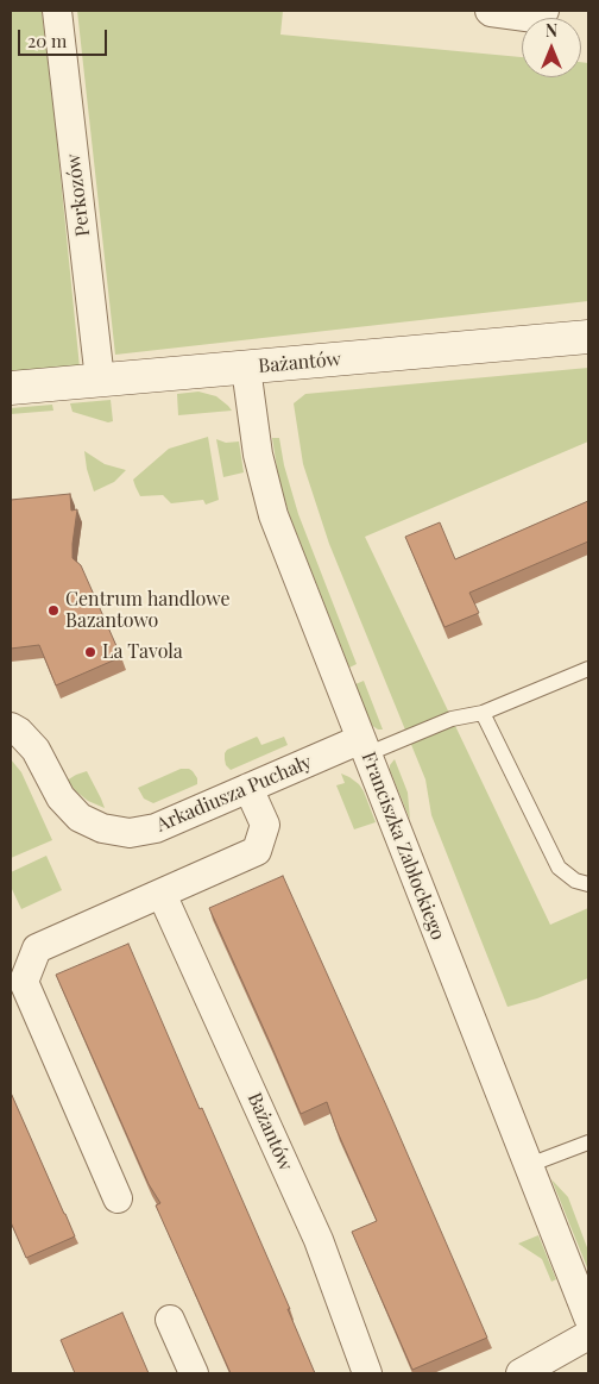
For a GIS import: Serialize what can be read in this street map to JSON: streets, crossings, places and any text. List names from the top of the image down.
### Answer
{
  "streets": {
    "street": [
      "Perkozów",
      "Bażantów",
      "Arkadiusza Puchały",
      "Franciszka Zabłockiego"
    ]
  },
  "crossings": [
    ["Perkozów", "Bażantów"],
    ["Bażantów", "Franciszka Zabłockiego"],
    ["Arkadiusza Puchały", "Franciszka Zabłockiego"]
  ],
  "places": ["Centrum handlowe Bazantowo", "La Tavola"],
  "scale_bar": "20 m",
  "north": "top"
}
